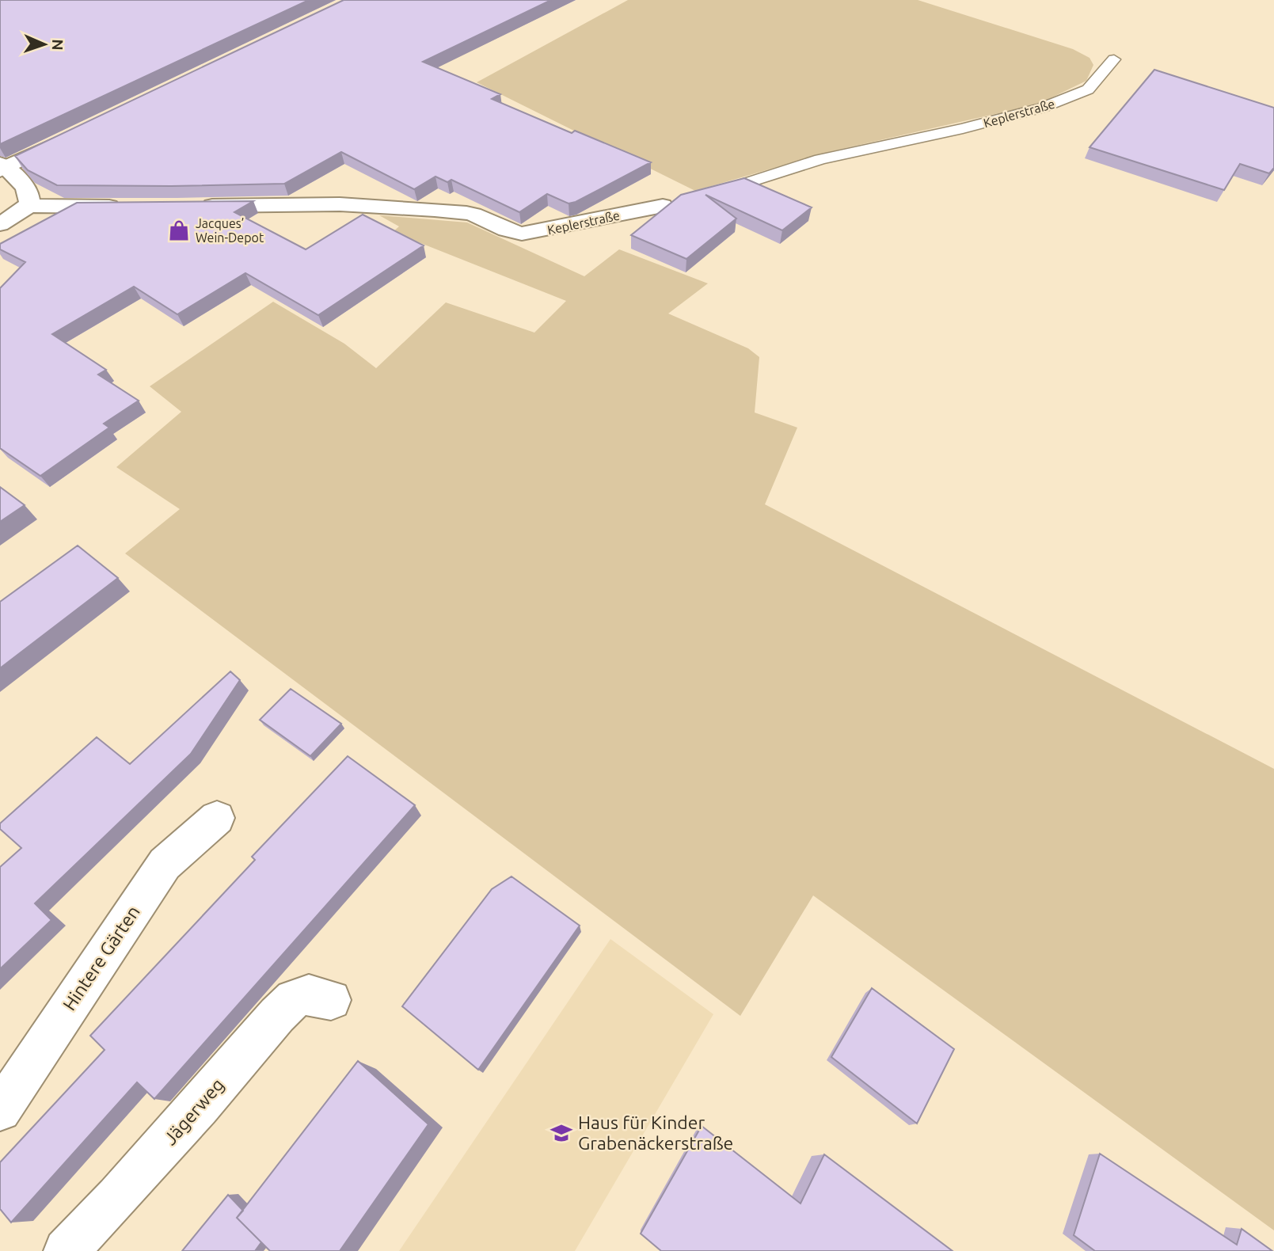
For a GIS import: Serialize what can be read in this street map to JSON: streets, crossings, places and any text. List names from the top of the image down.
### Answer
{
  "streets": {
    "street": ["Keplerstraße", "Hintere Gärten", "Jägerweg"]
  },
  "places": {
    "shop": ["Jacques’ Wein-Depot"],
    "school or university": ["Haus für Kinder Grabenäckerstraße"]
  },
  "north": "right"
}
